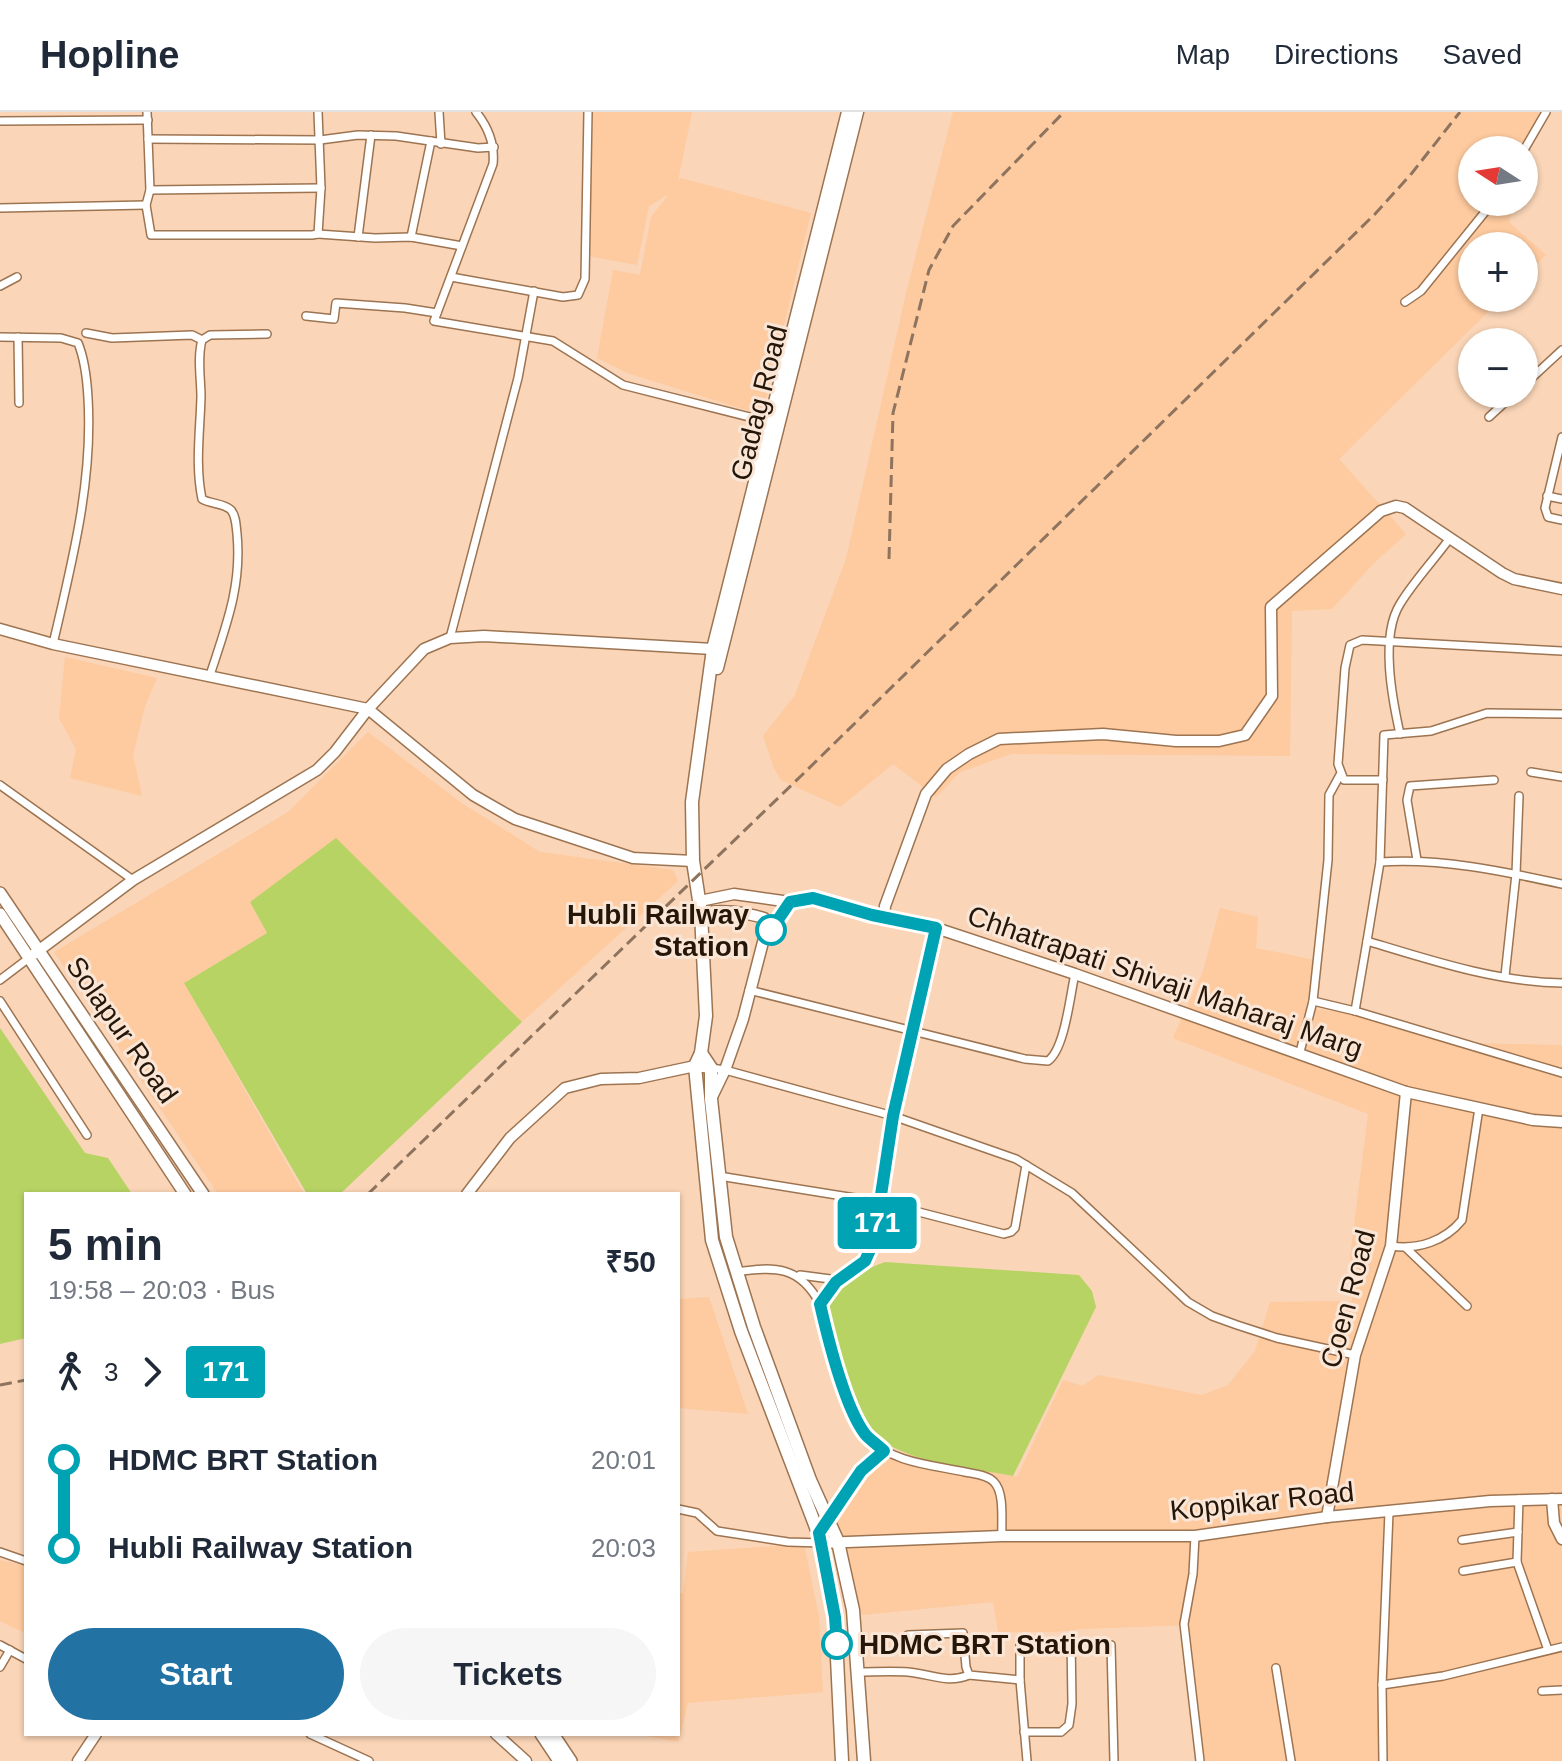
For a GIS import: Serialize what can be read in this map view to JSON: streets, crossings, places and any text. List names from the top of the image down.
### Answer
{
  "streets": {
    "highway": ["Gadag Road"],
    "main road": [
      "Chhatrapati Shivaji Maharaj Marg",
      "Solapur Road",
      "Coen Road",
      "Koppikar Road"
    ]
  },
  "crossings": [
    ["Gadag Road", "Chhatrapati Shivaji Maharaj Marg"],
    ["Chhatrapati Shivaji Maharaj Marg", "Coen Road"],
    ["Coen Road", "Koppikar Road"]
  ],
  "places": ["Hubli Railway Station", "HDMC BRT Station"],
  "lines": ["bus line 171"],
  "north": "left",
  "page": {
    "header": "Hopline",
    "nav": ["Map", "Directions", "Saved"],
    "on_map": "171",
    "map_buttons": ["+", "−"],
    "heading": ["5 min", "19:58 – 20:03 · Bus", "₹50"],
    "legs": ["3", "171"],
    "list": [
      {
        "name": "HDMC BRT Station",
        "value": "20:01"
      },
      {
        "name": "Hubli Railway Station",
        "value": "20:03"
      }
    ],
    "buttons": ["Start", "Tickets"]
  }
}
